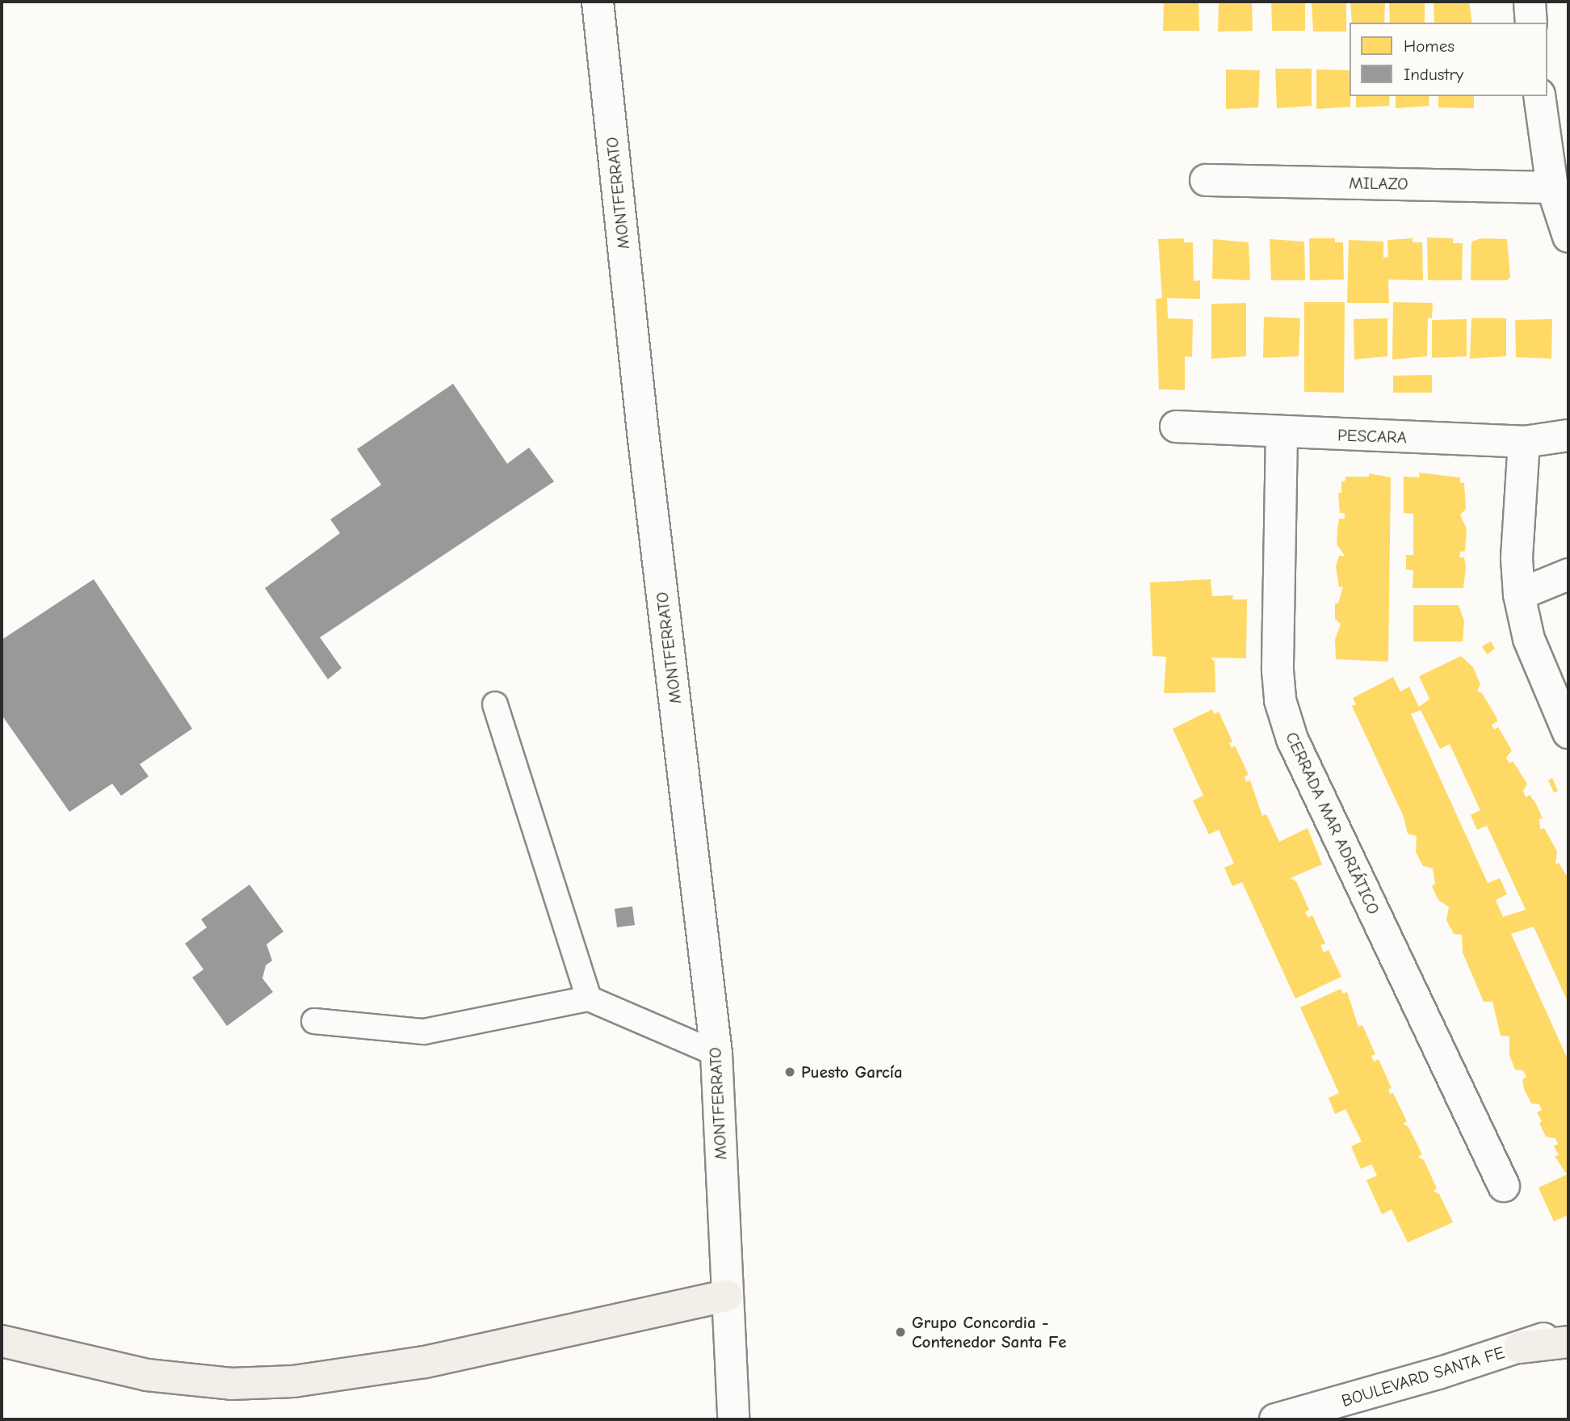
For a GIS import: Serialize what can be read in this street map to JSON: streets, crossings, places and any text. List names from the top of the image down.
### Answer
{
  "streets": {
    "street": [
      "MILAZO",
      "MONTFERRATO",
      "PESCARA",
      "CERRADA MAR ADRIÁTICO",
      "BOULEVARD SANTA FE"
    ]
  },
  "crossings": [
    ["PESCARA", "CERRADA MAR ADRIÁTICO"]
  ],
  "places": ["Puesto García", "Grupo Concordia - Contenedor Santa Fe"],
  "legend": ["Homes", "Industry"]
}
